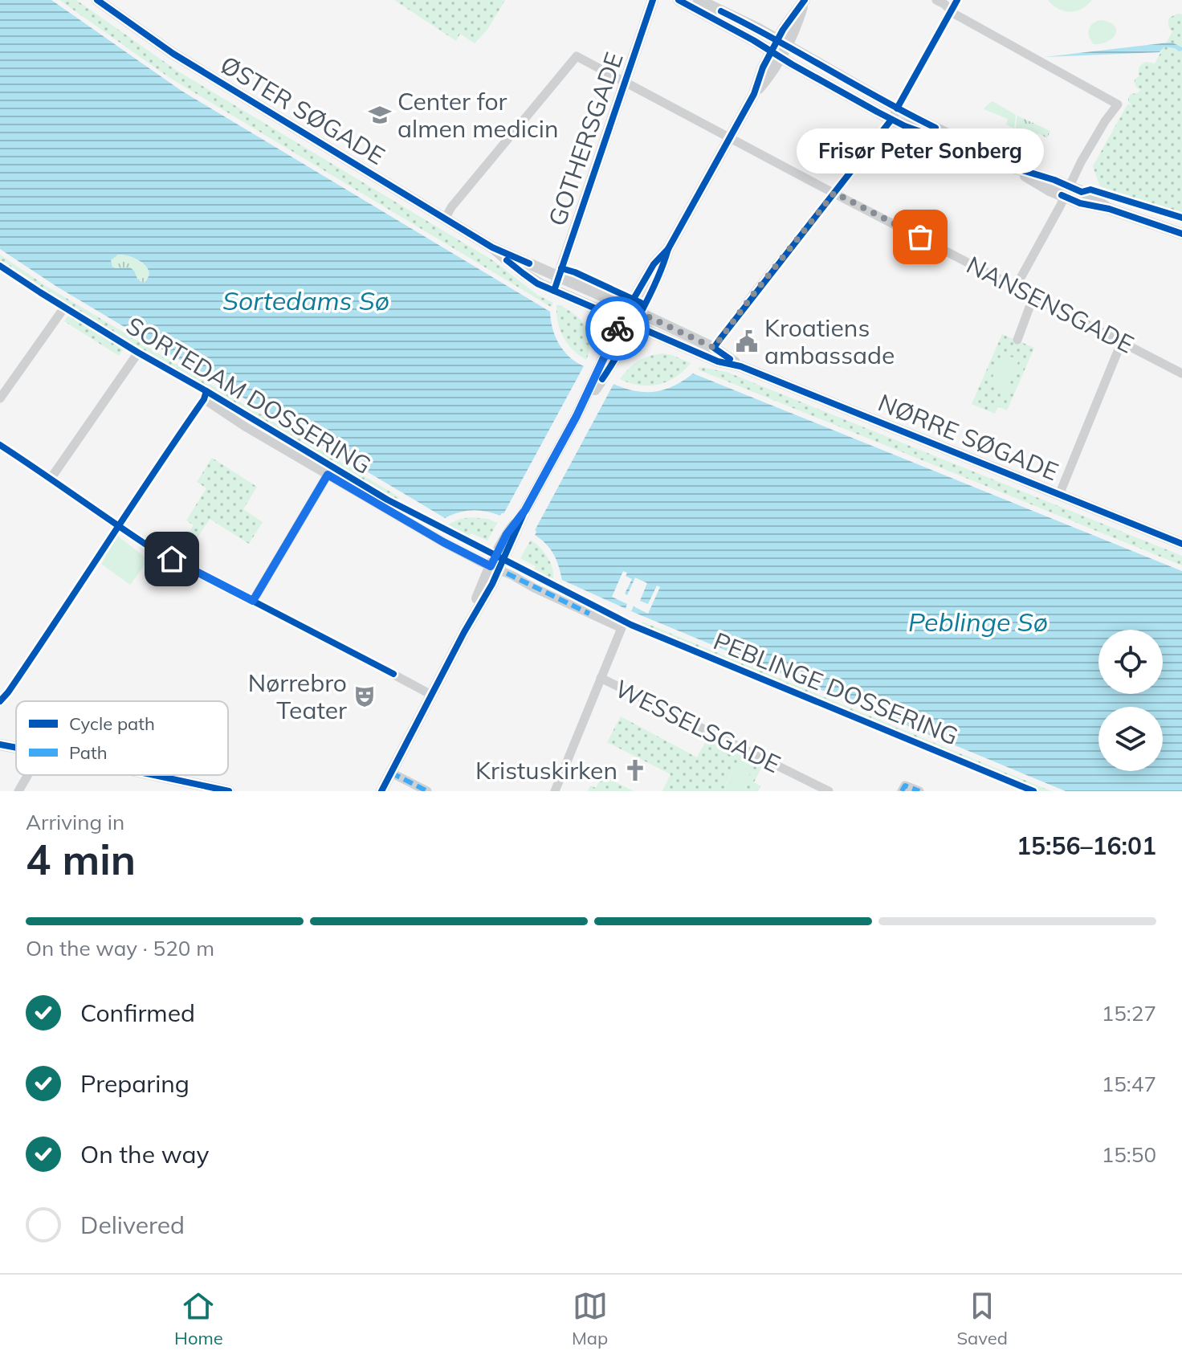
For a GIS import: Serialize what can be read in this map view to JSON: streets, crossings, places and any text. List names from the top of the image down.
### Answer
{
  "streets": {
    "street": [
      "ØSTER SØGADE",
      "GOTHERSGADE",
      "NANSENSGADE",
      "SORTEDAM DOSSERING",
      "NØRRE SØGADE",
      "WESSELSGADE"
    ],
    "cycle path": ["PEBLINGE DOSSERING"]
  },
  "crossings": [
    ["ØSTER SØGADE", "NANSENSGADE"],
    ["GOTHERSGADE", "NANSENSGADE"]
  ],
  "water": ["Sortedams Sø", "Peblinge Sø"],
  "places": {
    "school or university": ["Center for almen medicin"],
    "other": ["Frisør Peter Sonberg"],
    "public building": ["Kroatiens ambassade"],
    "theatre": ["Nørrebro Teater"],
    "church": ["Kristuskirken"]
  },
  "legend": ["Cycle path", "Path"],
  "page": {
    "bubble": "Frisør Peter Sonberg",
    "heading": ["4 min", "Arriving in", "15:56–16:01"],
    "bar": "On the way · 520 m",
    "list": [
      ["Confirmed", "15:27"],
      ["Preparing", "15:47"],
      ["On the way", "15:50"],
      "Delivered"
    ],
    "tabs": ["Home", "Map", "Saved"]
  }
}
